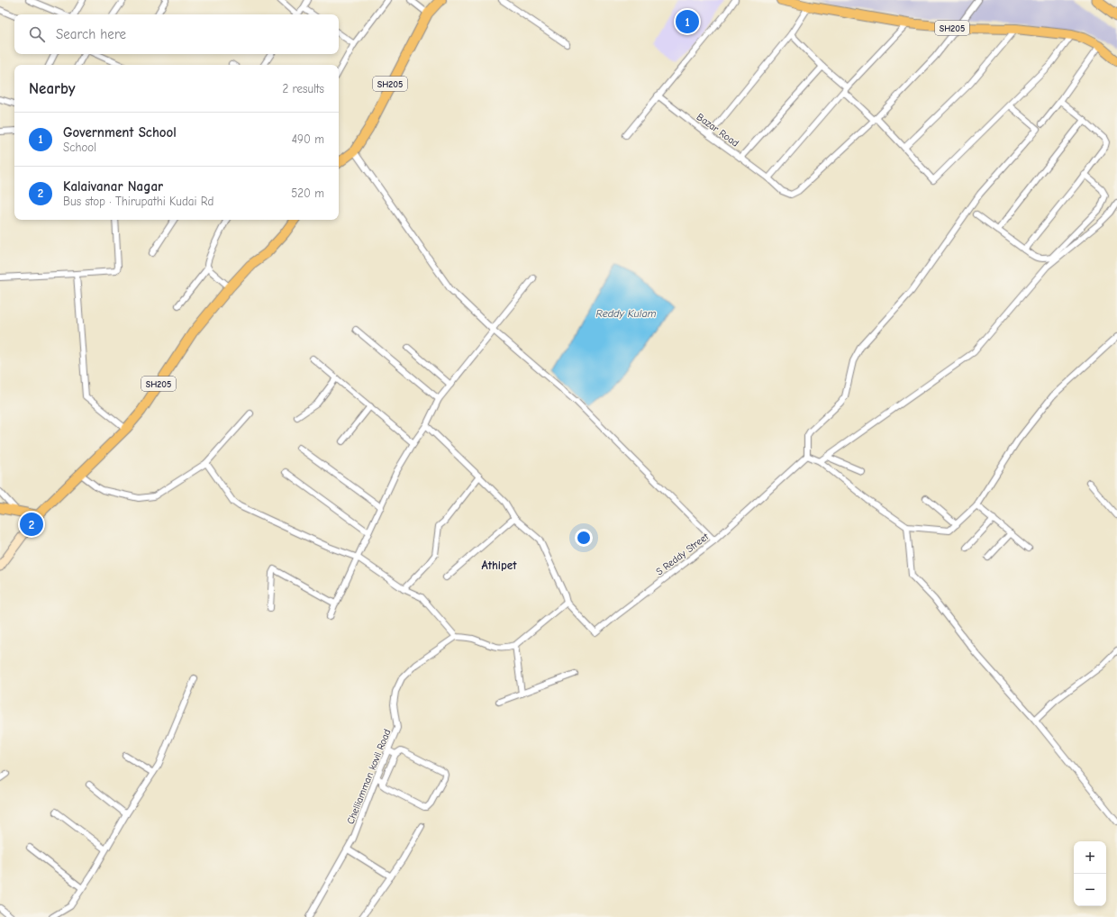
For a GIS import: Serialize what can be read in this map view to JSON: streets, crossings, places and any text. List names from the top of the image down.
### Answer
{
  "streets": {
    "main road": ["SH205"],
    "street": ["Bazar Road", "S Reddy Street", "Chelliamman kovil Road"]
  },
  "crossings": [
    ["SH205", "Bazar Road"]
  ],
  "districts": ["Athipet"],
  "water": ["Reddy Kulam"],
  "page": {
    "pins": ["1", "2"],
    "search": "Search here",
    "heading": ["Nearby", "2 results"],
    "list": [
      {
        "mark": "1",
        "name": "Government School",
        "note": "School",
        "value": "490 m"
      },
      {
        "mark": "2",
        "name": "Kalaivanar Nagar",
        "note": "Bus stop · Thirupathi Kudai Rd",
        "value": "520 m"
      }
    ],
    "map_buttons": ["+", "−"]
  }
}
